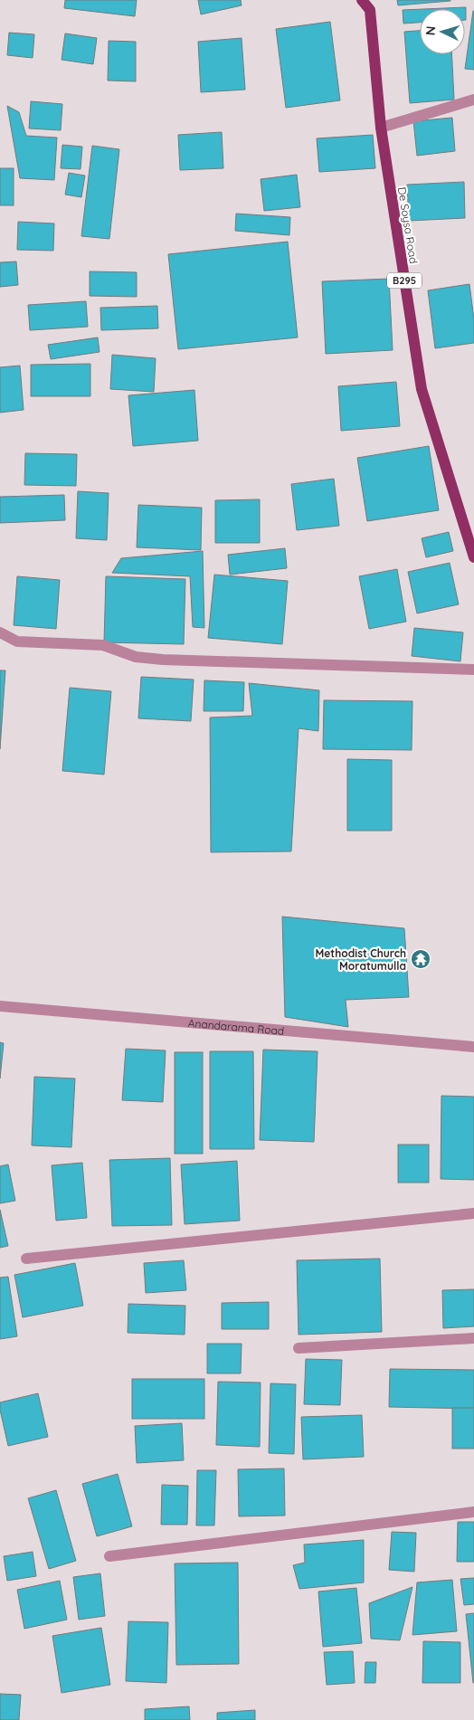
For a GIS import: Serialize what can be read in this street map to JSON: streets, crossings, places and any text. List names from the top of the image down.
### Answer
{
  "streets": {
    "main road": ["De Soysa Road", "B295"],
    "street": ["Anandarama Road"]
  },
  "places": {
    "temple": ["Methodist Church Moratumulla"]
  },
  "north": "left"
}
